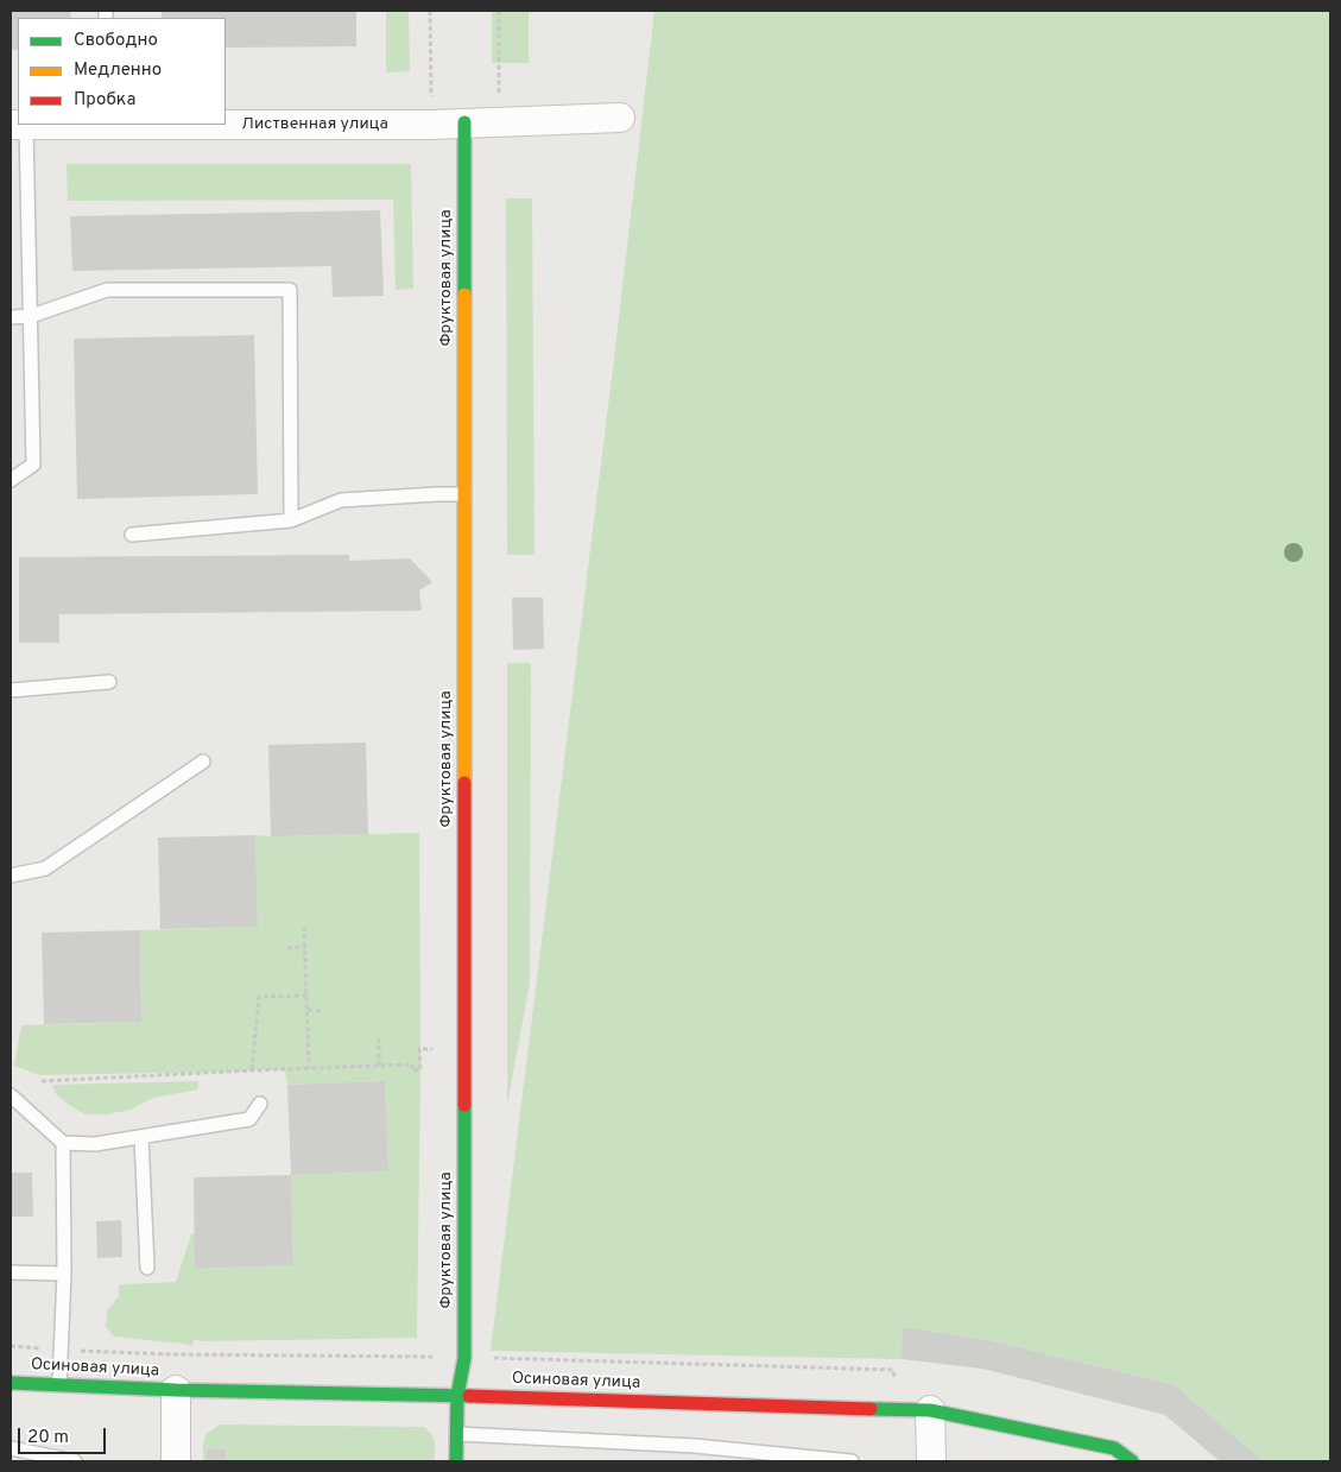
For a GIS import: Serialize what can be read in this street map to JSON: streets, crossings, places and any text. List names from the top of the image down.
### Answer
{
  "streets": {
    "street": ["Лиственная улица", "Фруктовая улица", "Осиновая улица"]
  },
  "crossings": [
    ["Лиственная улица", "Фруктовая улица"],
    ["Фруктовая улица", "Осиновая улица"]
  ],
  "legend": ["Свободно", "Медленно", "Пробка"],
  "scale_bar": "20 m"
}
